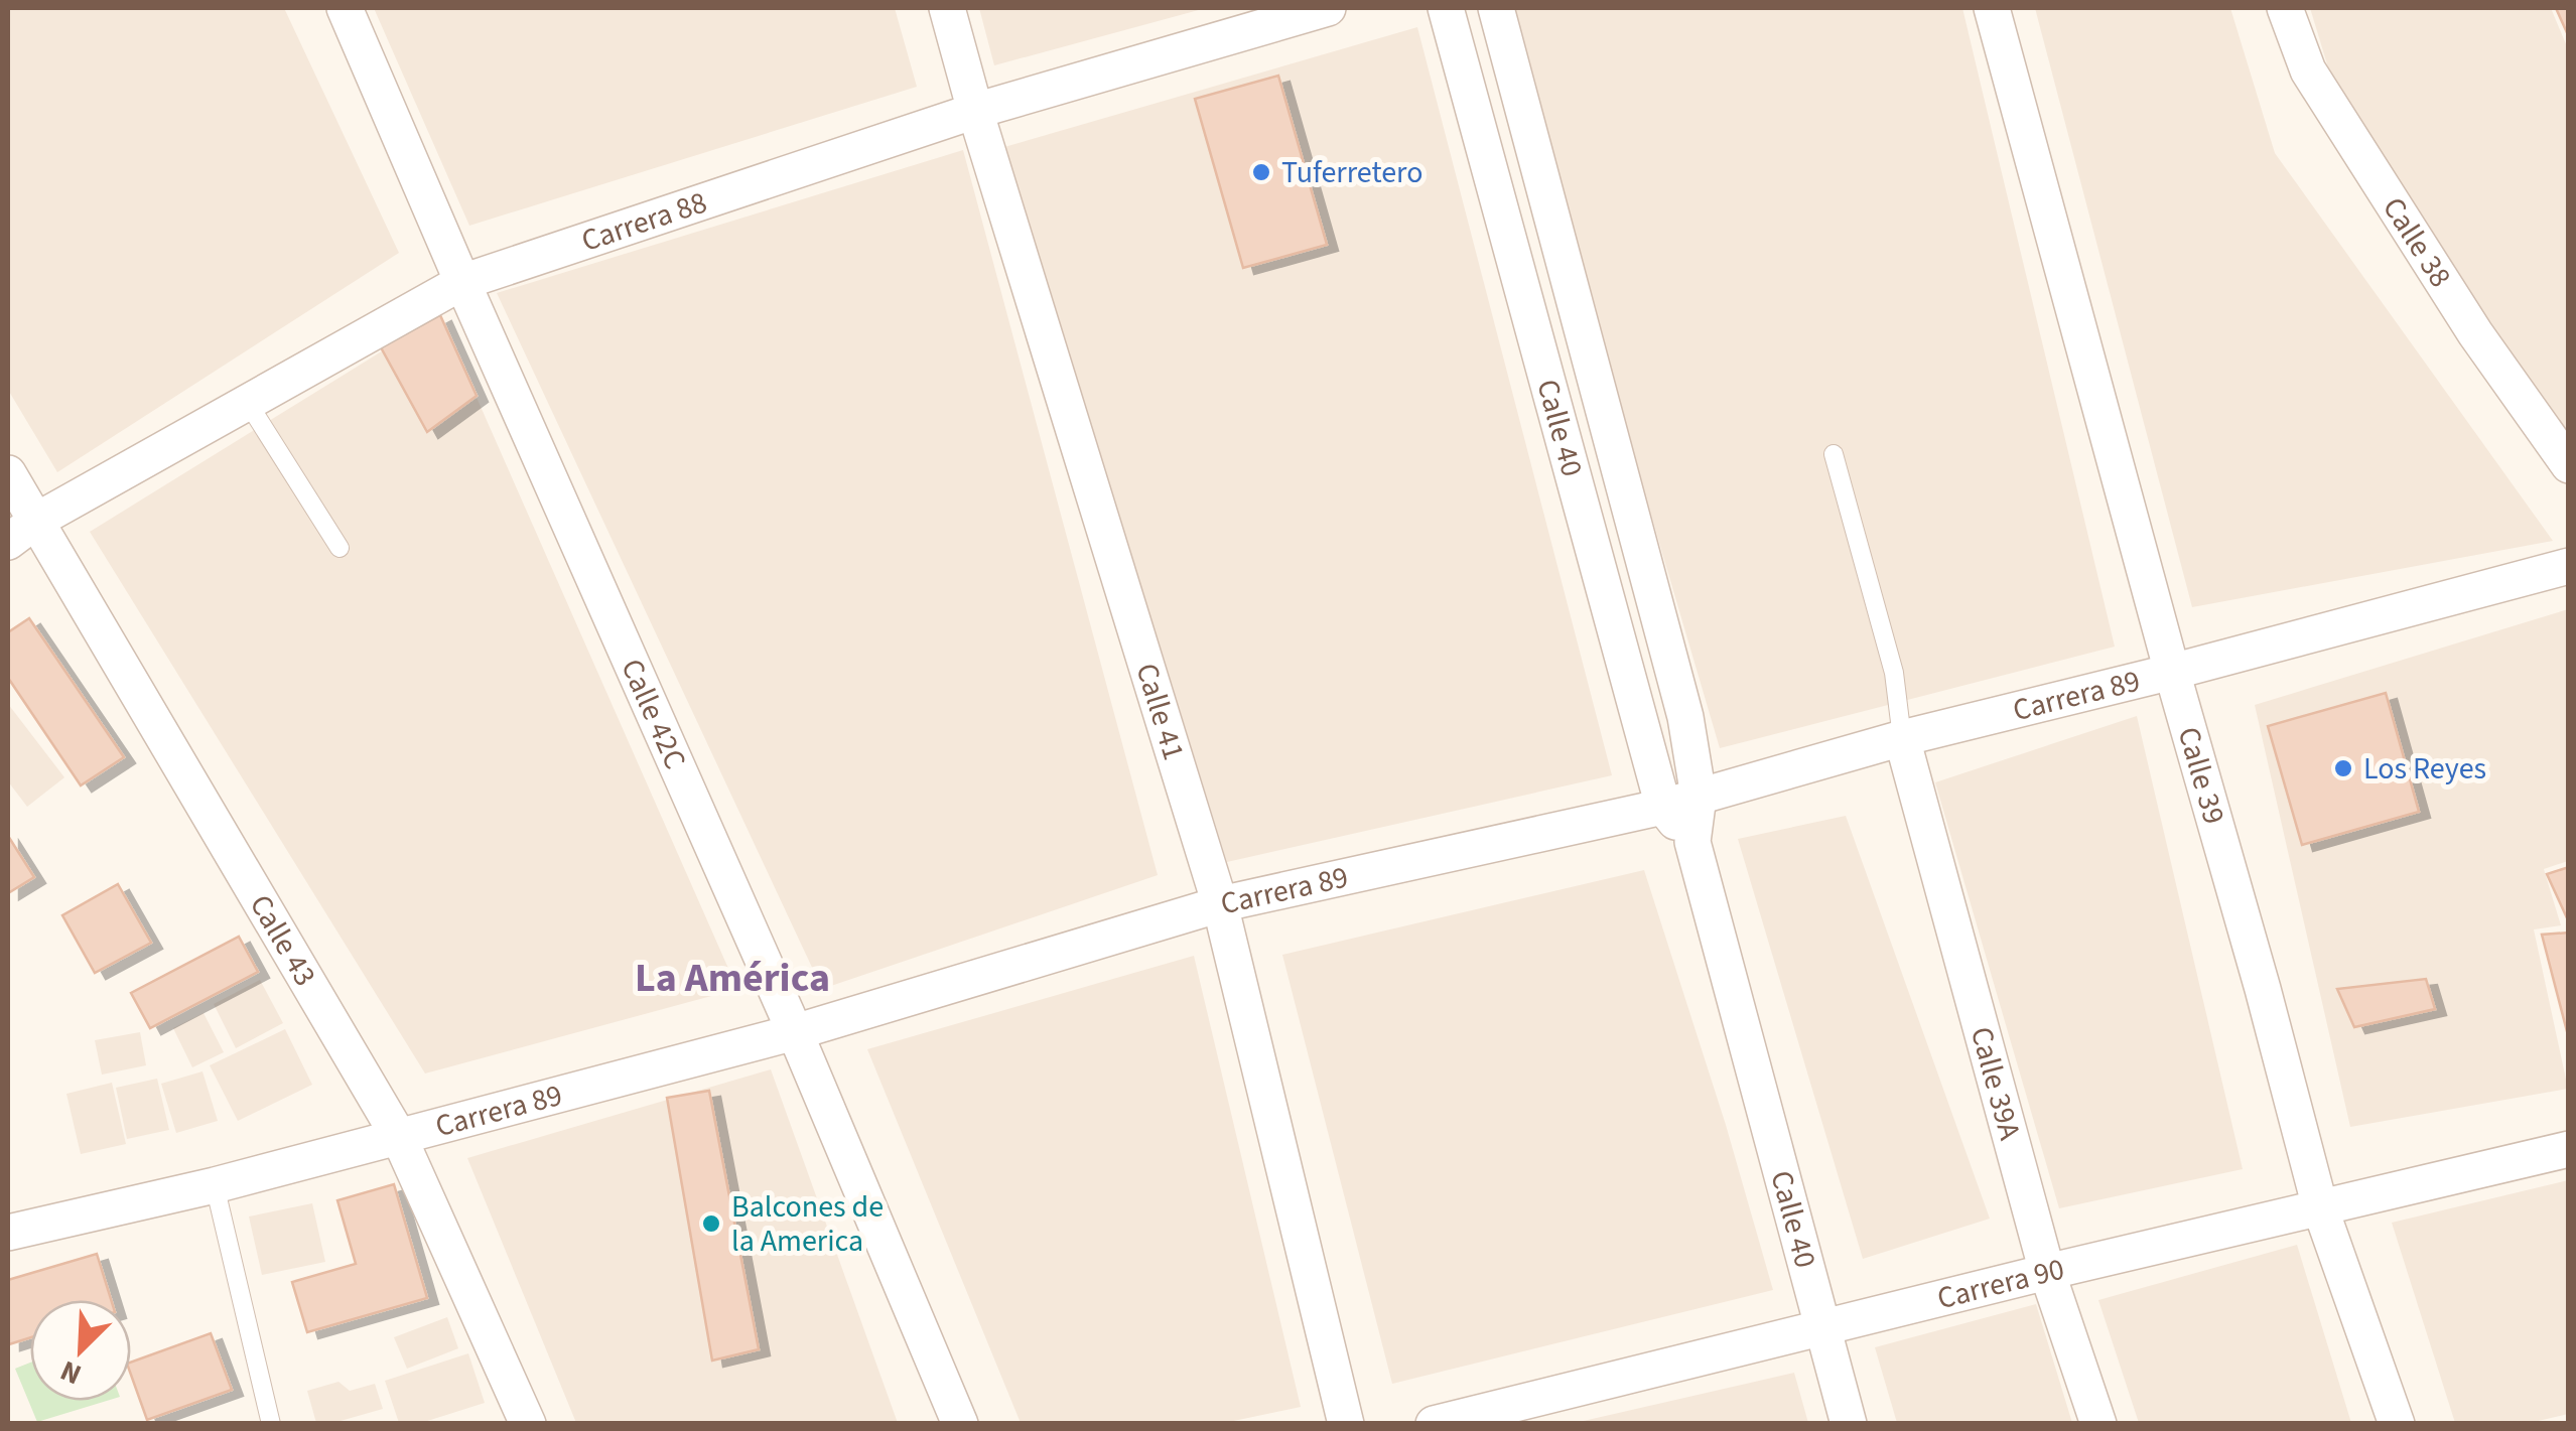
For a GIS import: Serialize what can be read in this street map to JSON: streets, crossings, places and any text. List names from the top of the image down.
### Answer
{
  "streets": {
    "street": [
      "Carrera 88",
      "Calle 38",
      "Calle 40",
      "Carrera 89",
      "Calle 41",
      "Calle 42C",
      "Calle 39",
      "Calle 43",
      "Calle 39A",
      "Carrera 90"
    ]
  },
  "crossings": [
    ["Carrera 88", "Calle 41"],
    ["Carrera 88", "Calle 42C"],
    ["Carrera 88", "Calle 43"],
    ["Calle 40", "Carrera 89"],
    ["Calle 40", "Carrera 90"],
    ["Carrera 89", "Calle 41"],
    ["Carrera 89", "Calle 42C"],
    ["Carrera 89", "Calle 39"],
    ["Carrera 89", "Calle 43"],
    ["Carrera 89", "Calle 39A"],
    ["Calle 39", "Carrera 90"],
    ["Calle 39A", "Carrera 90"]
  ],
  "districts": ["La América"],
  "places": ["Tuferretero", "Los Reyes", "Balcones de la America"],
  "north": "bottom left"
}
